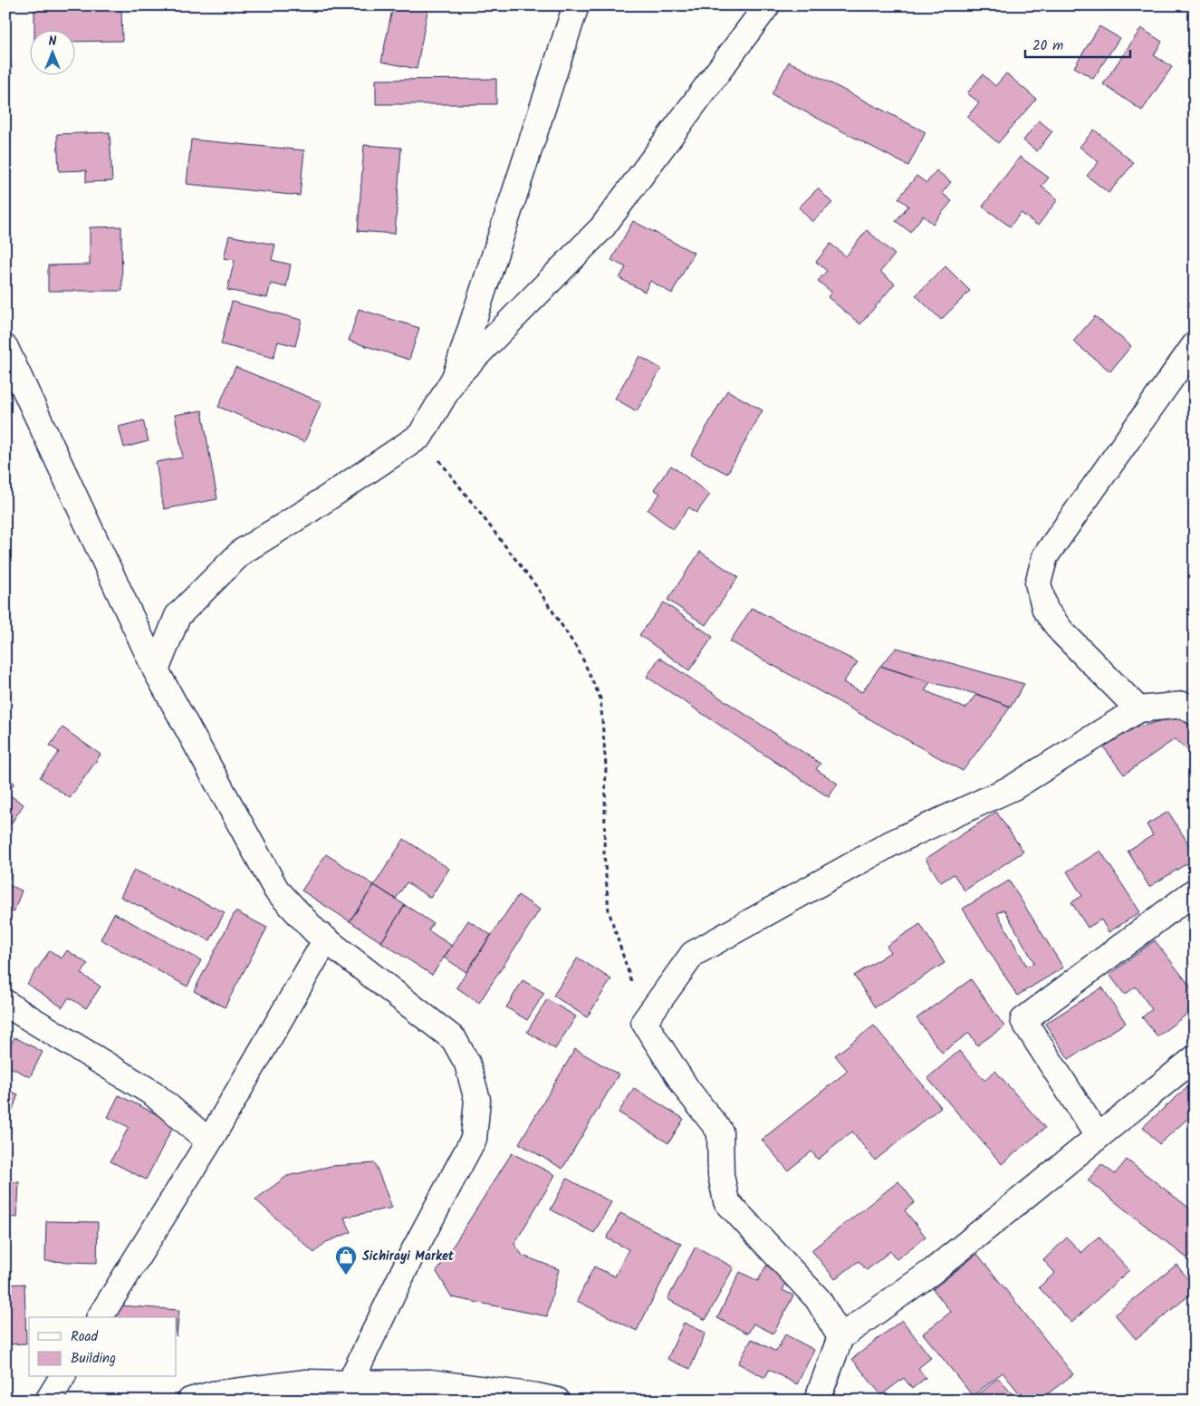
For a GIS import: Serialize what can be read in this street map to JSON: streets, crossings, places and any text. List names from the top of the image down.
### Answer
{
  "places": {
    "shop": ["Sichirayi Market"]
  },
  "legend": ["Road", "Building"],
  "scale_bar": "20 m",
  "north": "top"
}
